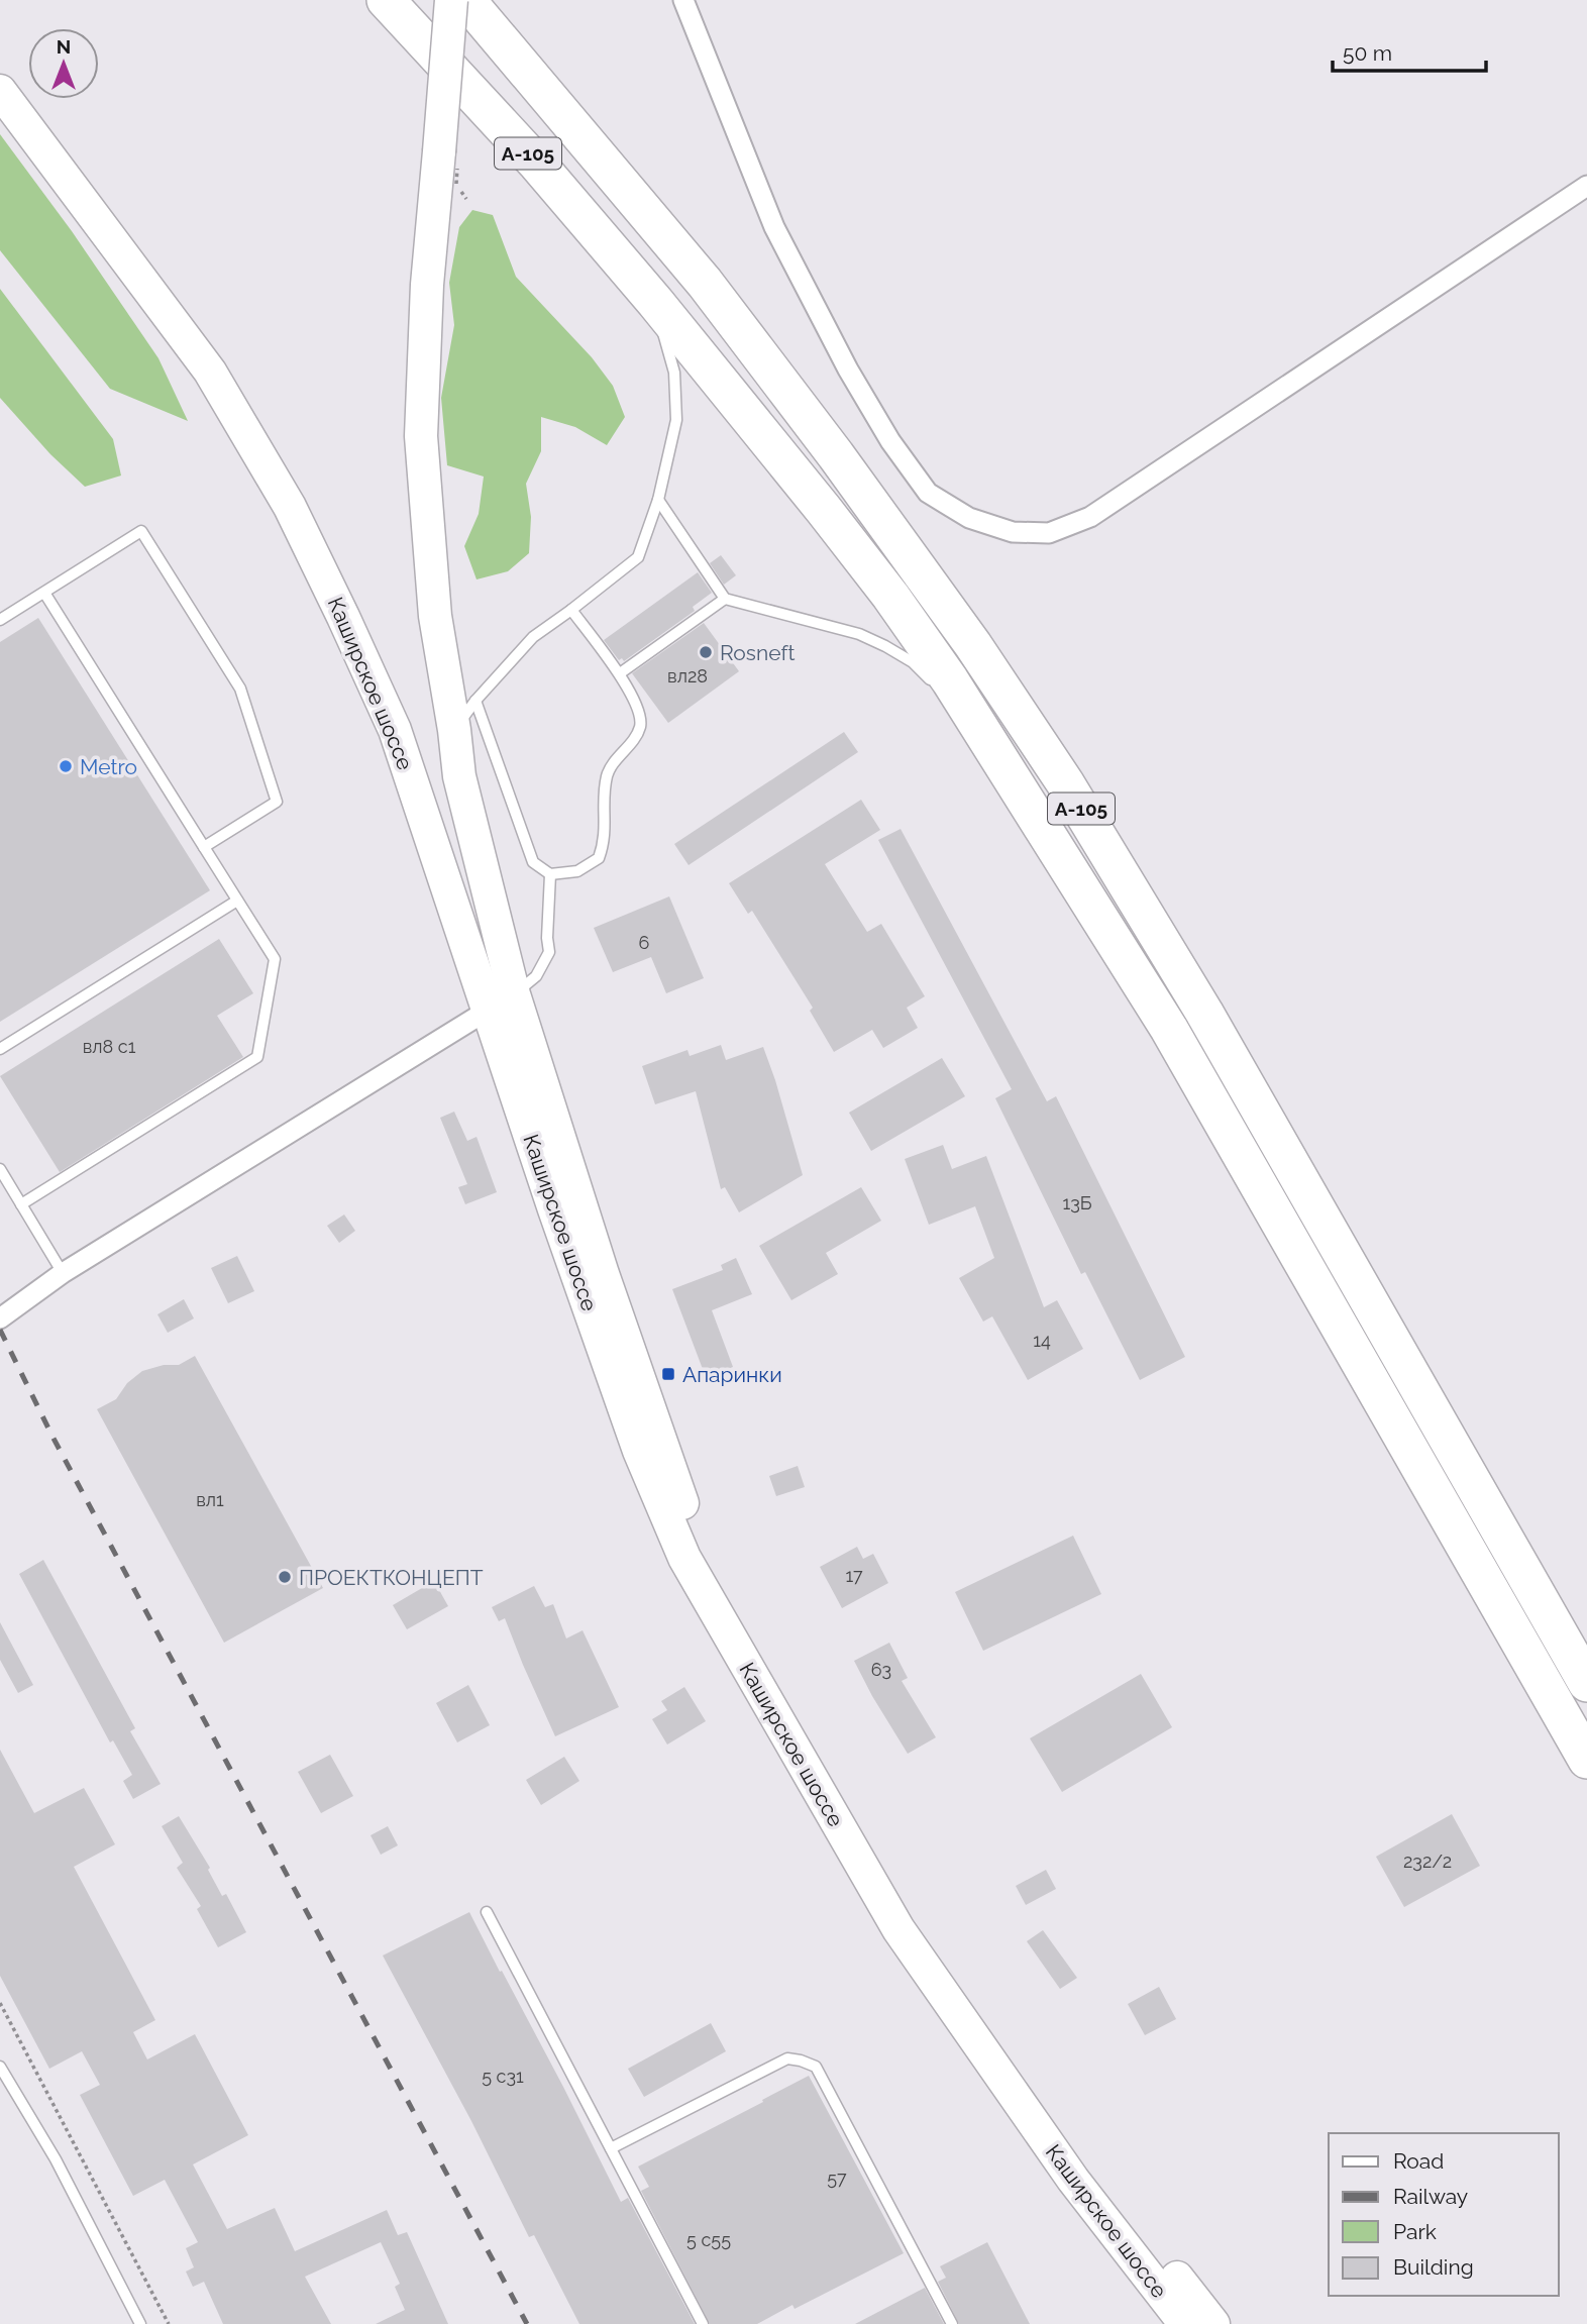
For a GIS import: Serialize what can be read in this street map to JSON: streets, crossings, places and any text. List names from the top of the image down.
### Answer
{
  "streets": {
    "highway": ["А-105"],
    "main road": ["Каширское шоссе"]
  },
  "places": {
    "other": ["Rosneft", "Metro", "ПРОЕКТКОНЦЕПТ"],
    "transit": ["Апаринки"]
  },
  "house_numbers": [
    "вл28",
    "6",
    "вл8 с1",
    "13Б",
    "14",
    "вл1",
    "17",
    "63",
    "232/2",
    "5 с31",
    "57",
    "5 с55"
  ],
  "legend": [
    "Road",
    "Railway",
    "Park",
    "Building"
  ],
  "scale_bar": "50 m",
  "north": "top"
}
